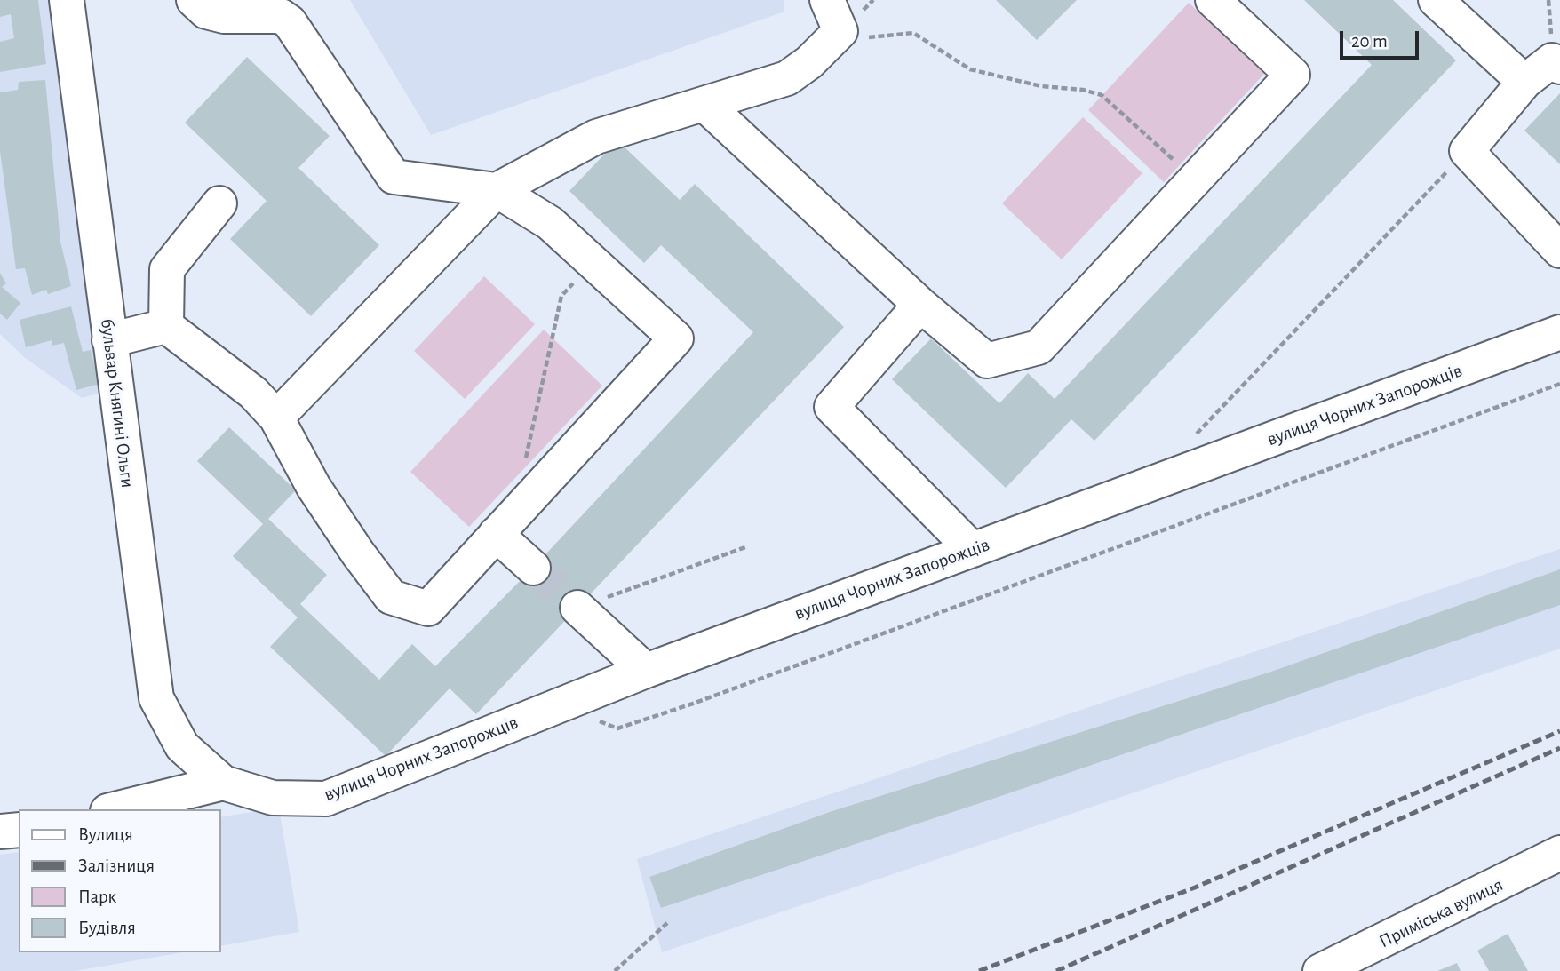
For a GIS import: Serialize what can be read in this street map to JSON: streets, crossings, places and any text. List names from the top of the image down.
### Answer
{
  "streets": {
    "street": ["бульвар Княгині Ольги", "вулиця Чорних Запорожців", "Приміська вулиця"]
  },
  "crossings": [
    ["бульвар Княгині Ольги", "вулиця Чорних Запорожців"]
  ],
  "legend": [
    "Вулиця",
    "Залізниця",
    "Парк",
    "Будівля"
  ],
  "scale_bar": "20 m"
}
